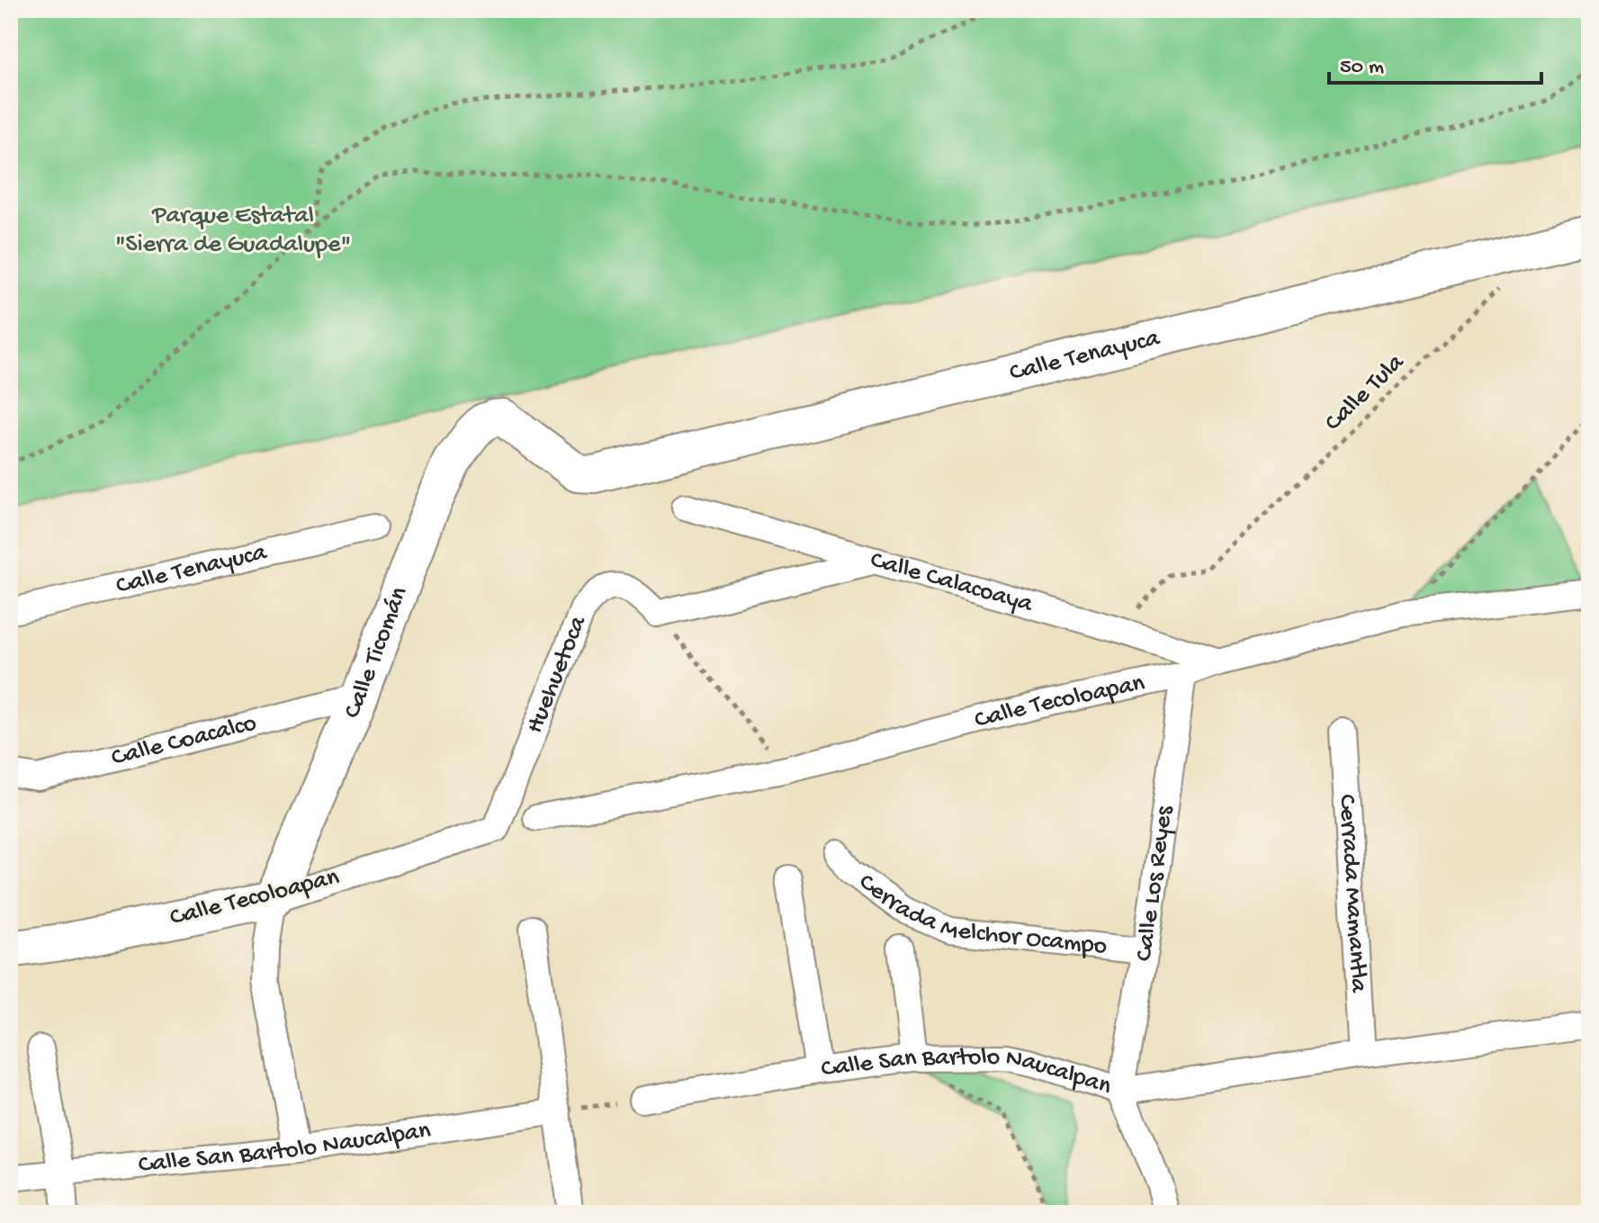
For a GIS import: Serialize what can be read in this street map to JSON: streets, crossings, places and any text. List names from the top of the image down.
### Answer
{
  "streets": {
    "street": [
      "Calle Tenayuca",
      "Calle Calacoaya",
      "Calle Ticomán",
      "Huehuetoca",
      "Calle Tecoloapan",
      "Calle Coacalco",
      "Calle Los Reyes",
      "Cerrada Mamantla",
      "Cerrada Melchor Ocampo",
      "Calle San Bartolo Naucalpan"
    ],
    "path": ["Calle Tula"]
  },
  "crossings": [
    ["Calle Tenayuca", "Calle Ticomán"],
    ["Calle Tula", "Calle Calacoaya"],
    ["Calle Calacoaya", "Calle Tecoloapan"],
    ["Calle Ticomán", "Calle Tecoloapan"],
    ["Calle Ticomán", "Calle Coacalco"],
    ["Huehuetoca", "Calle Tecoloapan"],
    ["Calle Tecoloapan", "Calle Los Reyes"],
    ["Calle Los Reyes", "Cerrada Melchor Ocampo"],
    ["Calle Los Reyes", "Calle San Bartolo Naucalpan"],
    ["Cerrada Mamantla", "Calle San Bartolo Naucalpan"]
  ],
  "parks": ["Parque Estatal \"Sierra de Guadalupe\""],
  "scale_bar": "50 m"
}
